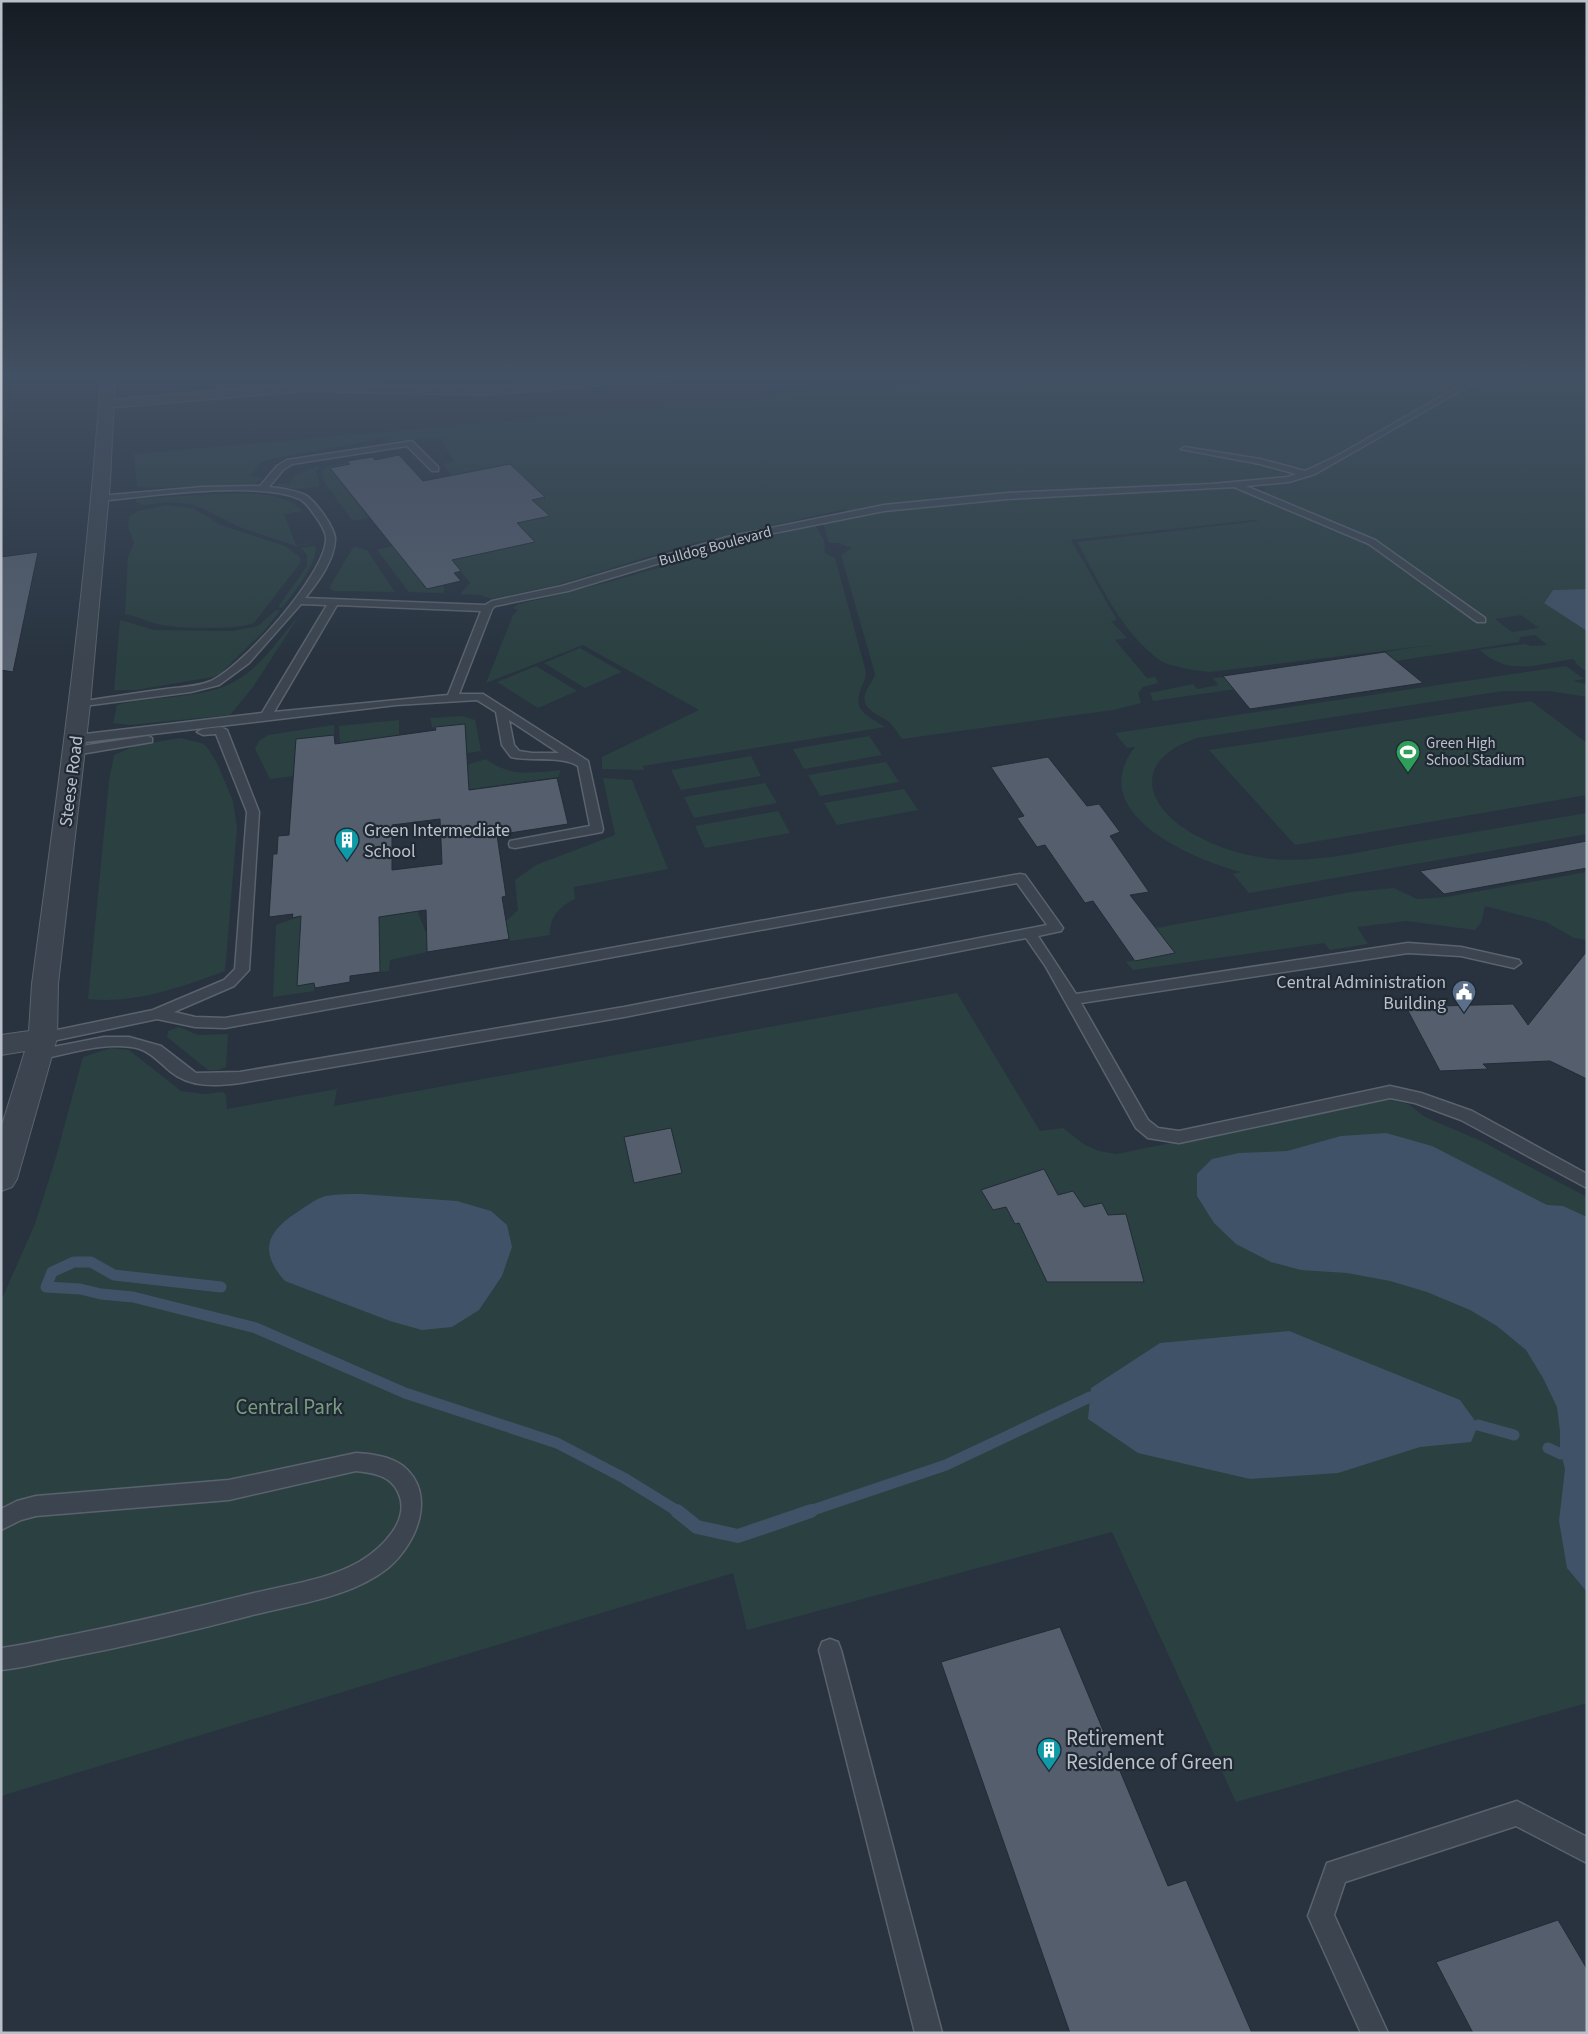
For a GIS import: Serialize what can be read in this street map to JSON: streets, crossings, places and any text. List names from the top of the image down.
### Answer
{
  "streets": {
    "street": ["Steese Road"],
    "lane": ["Bulldog Boulevard"]
  },
  "parks": ["Central Park"],
  "places": {
    "sports": ["Green High School Stadium"],
    "building": ["Green Intermediate School", "Retirement Residence of Green"],
    "public building": ["Central Administration Building"]
  }
}
